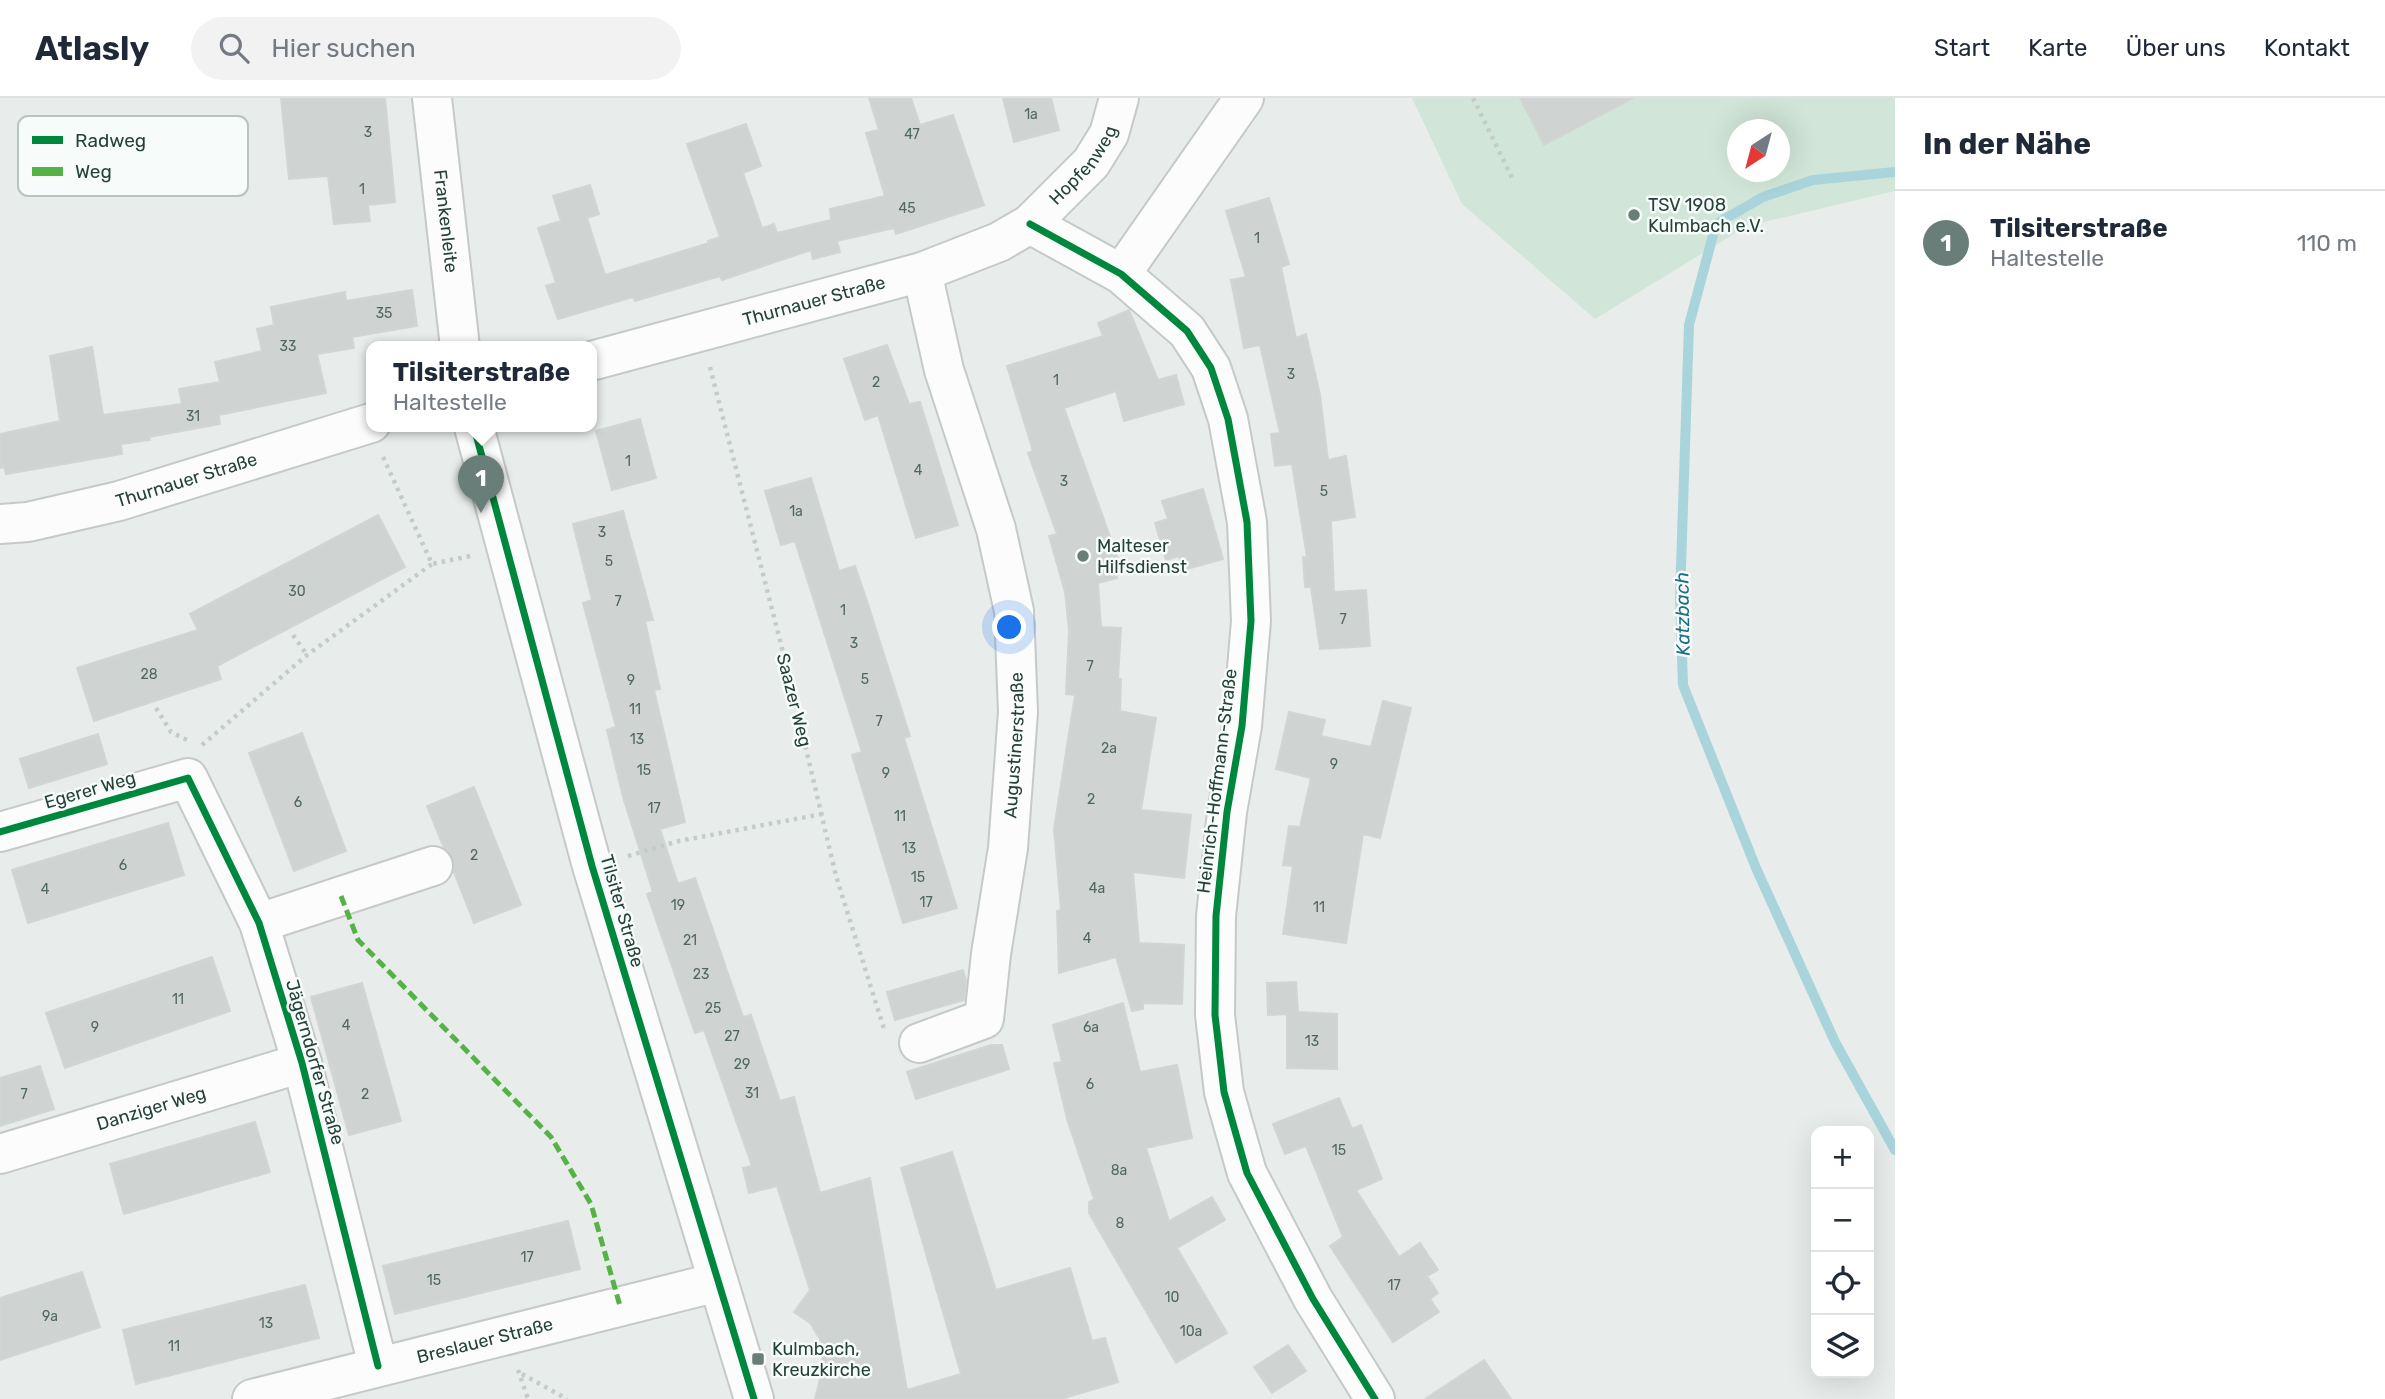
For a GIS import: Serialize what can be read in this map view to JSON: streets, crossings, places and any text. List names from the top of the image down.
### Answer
{
  "streets": {
    "street": [
      "Hopfenweg",
      "Frankenleite",
      "Thurnauer Straße",
      "Augustinerstraße",
      "Heinrich-Hoffmann-Straße",
      "Egerer Weg",
      "Tilsiter Straße",
      "Jägerndorfer Straße",
      "Danziger Weg",
      "Breslauer Straße"
    ],
    "path": ["Saazer Weg"]
  },
  "crossings": [
    ["Hopfenweg", "Thurnauer Straße"],
    ["Hopfenweg", "Heinrich-Hoffmann-Straße"],
    ["Thurnauer Straße", "Saazer Weg"],
    ["Thurnauer Straße", "Augustinerstraße"],
    ["Thurnauer Straße", "Heinrich-Hoffmann-Straße"],
    ["Saazer Weg", "Augustinerstraße"],
    ["Egerer Weg", "Jägerndorfer Straße"],
    ["Tilsiter Straße", "Breslauer Straße"],
    ["Jägerndorfer Straße", "Danziger Weg"],
    ["Jägerndorfer Straße", "Breslauer Straße"]
  ],
  "water": ["Katzbach"],
  "places": {
    "other": ["TSV 1908 Kulmbach e.V.", "Malteser Hilfsdienst"],
    "transit": ["Kulmbach, Kreuzkirche"]
  },
  "house_numbers": [
    "1a",
    "3",
    "47",
    "1",
    "45",
    "1",
    "35",
    "33",
    "3",
    "1",
    "2",
    "31",
    "1",
    "4",
    "3",
    "5",
    "1a",
    "3",
    "5",
    "30",
    "7",
    "1",
    "7",
    "3",
    "7",
    "28",
    "5",
    "9",
    "11",
    "7",
    "13",
    "2a",
    "9",
    "15",
    "9",
    "2",
    "6",
    "17",
    "11",
    "13",
    "2",
    "6",
    "15",
    "4a",
    "4",
    "17",
    "19",
    "11",
    "4",
    "21",
    "23",
    "11",
    "25",
    "4",
    "9",
    "6a",
    "27",
    "13",
    "29",
    "6",
    "31",
    "7",
    "2",
    "15",
    "8a",
    "8",
    "17",
    "15",
    "17",
    "10",
    "9a",
    "13",
    "10a",
    "11"
  ],
  "legend": ["Radweg", "Weg"],
  "north": "bottom left",
  "page": {
    "header": "Atlasly",
    "search": "Hier suchen",
    "nav": [
      "Start",
      "Karte",
      "Über uns",
      "Kontakt"
    ],
    "heading": "In der Nähe",
    "list": [
      {
        "mark": "1",
        "name": "Tilsiterstraße",
        "note": "Haltestelle",
        "value": "110 m"
      }
    ],
    "popup": ["Tilsiterstraße", "Haltestelle"],
    "pins": "1",
    "map_buttons": ["+", "−"]
  }
}
